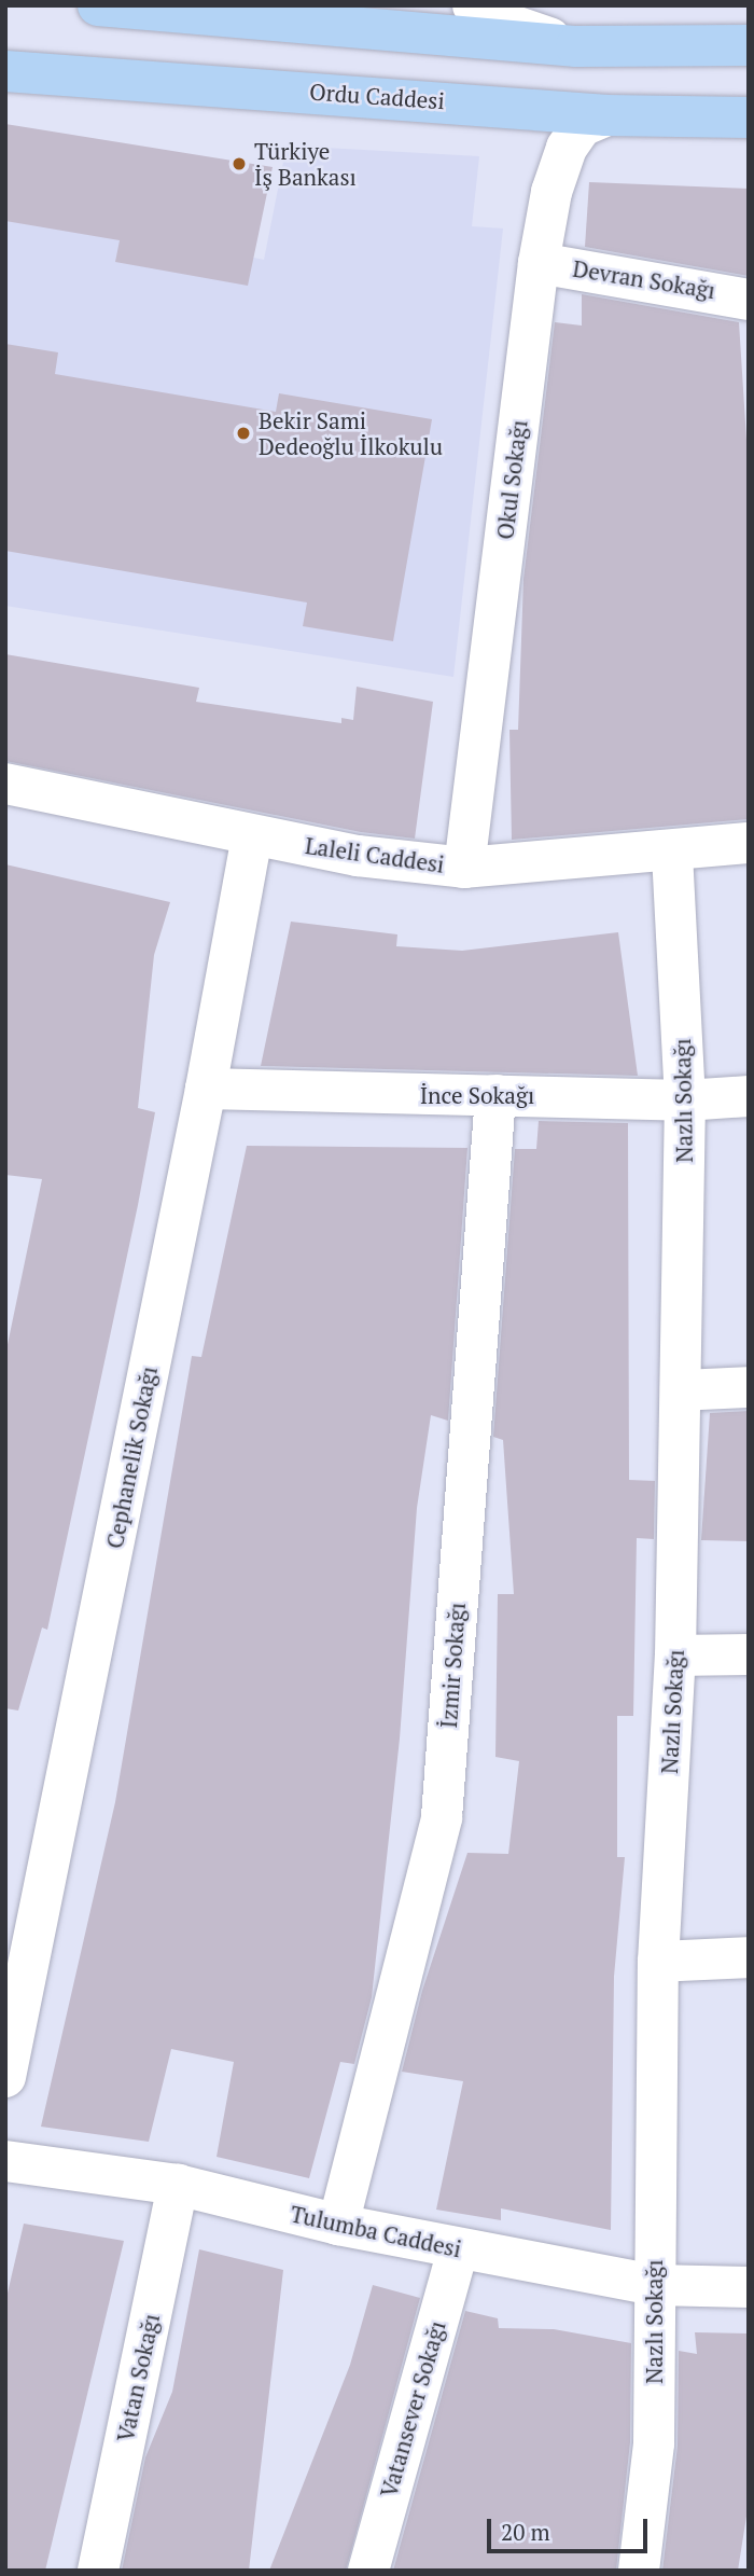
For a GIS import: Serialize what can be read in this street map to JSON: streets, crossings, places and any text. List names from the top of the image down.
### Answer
{
  "streets": {
    "main road": ["Ordu Caddesi"],
    "street": [
      "Devran Sokağı",
      "Okul Sokağı",
      "Laleli Caddesi",
      "İnce Sokağı",
      "Nazlı Sokağı",
      "Cephanelik Sokağı",
      "İzmir Sokağı",
      "Tulumba Caddesi",
      "Vatan Sokağı",
      "Vatansever Sokağı"
    ]
  },
  "crossings": [
    ["Ordu Caddesi", "Okul Sokağı"],
    ["Devran Sokağı", "Okul Sokağı"],
    ["Okul Sokağı", "Laleli Caddesi"],
    ["Laleli Caddesi", "Nazlı Sokağı"],
    ["Laleli Caddesi", "Cephanelik Sokağı"],
    ["İnce Sokağı", "Nazlı Sokağı"],
    ["İnce Sokağı", "Cephanelik Sokağı"],
    ["İnce Sokağı", "İzmir Sokağı"],
    ["Nazlı Sokağı", "Tulumba Caddesi"],
    ["İzmir Sokağı", "Tulumba Caddesi"],
    ["Tulumba Caddesi", "Vatan Sokağı"],
    ["Tulumba Caddesi", "Vatansever Sokağı"]
  ],
  "places": ["Türkiye İş Bankası", "Bekir Sami Dedeoğlu İlkokulu"],
  "scale_bar": "20 m"
}
